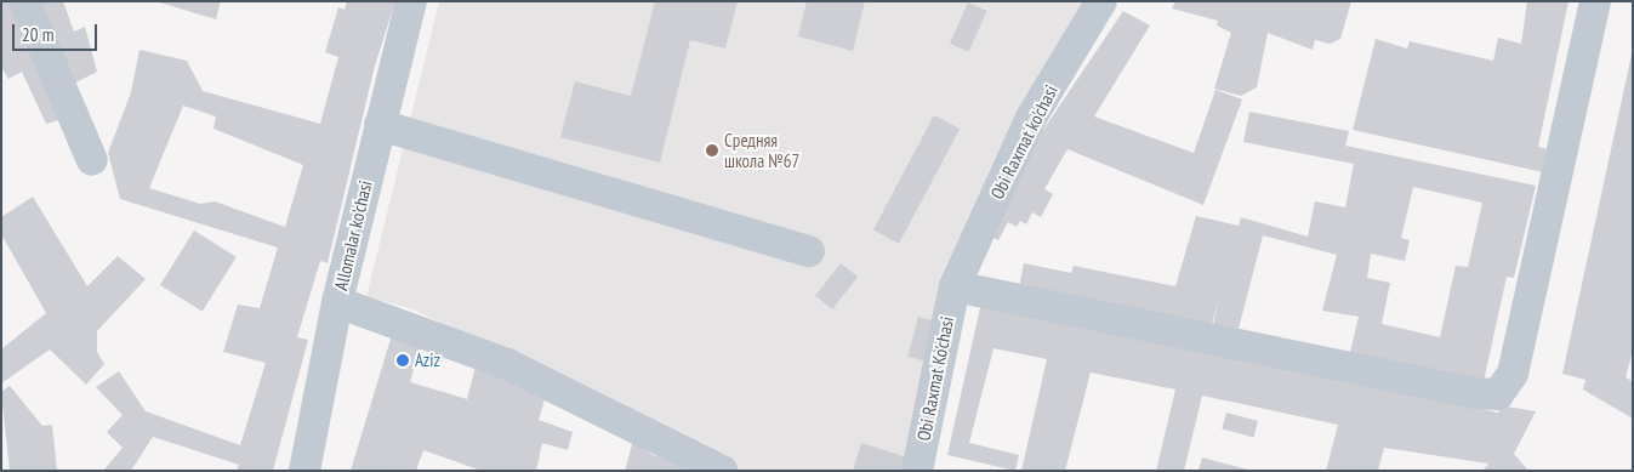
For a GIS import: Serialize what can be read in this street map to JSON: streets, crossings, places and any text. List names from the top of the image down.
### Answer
{
  "streets": {
    "street": ["Obi Raxmat ko'chasi", "Allomalar ko'chasi", "Obi Raxmat Ko'chasi"]
  },
  "crossings": [
    ["Obi Raxmat ko'chasi", "Obi Raxmat Ko'chasi"]
  ],
  "places": ["Средняя школа №67", "Aziz"],
  "scale_bar": "20 m"
}
